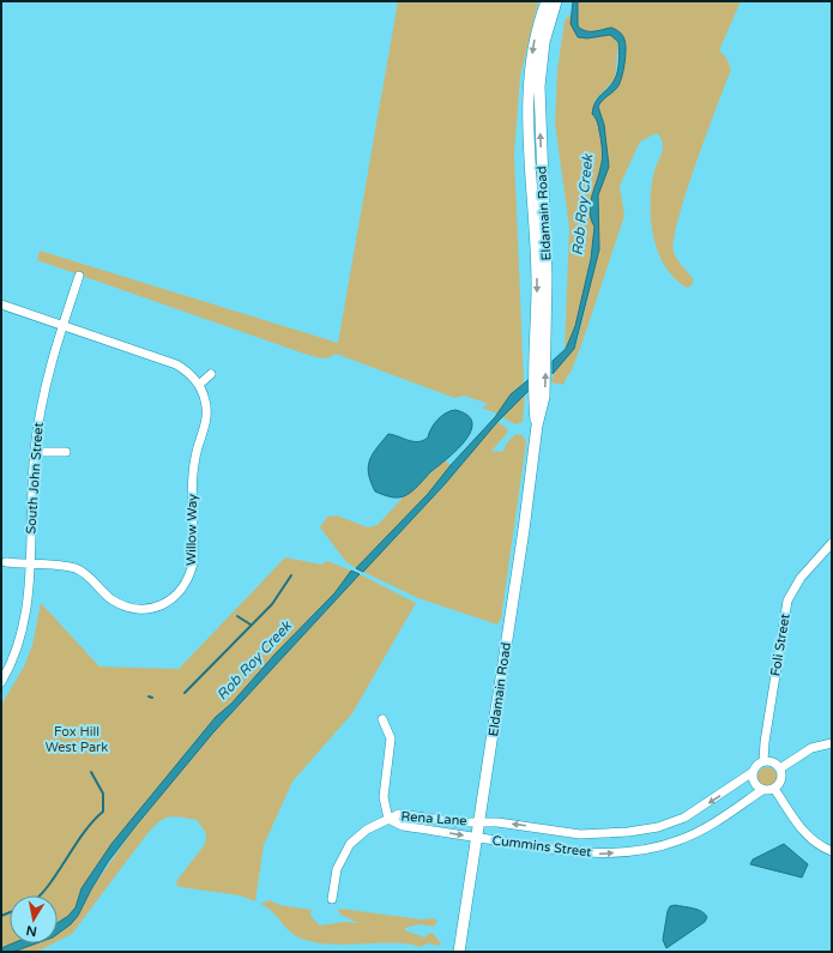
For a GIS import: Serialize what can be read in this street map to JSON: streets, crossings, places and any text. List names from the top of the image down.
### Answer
{
  "streets": {
    "main road": ["Eldamain Road"],
    "street": [
      "South John Street",
      "Willow Way",
      "Foli Street",
      "Rena Lane",
      "Cummins Street"
    ]
  },
  "crossings": [
    ["Eldamain Road", "Rena Lane"],
    ["Eldamain Road", "Cummins Street"],
    ["South John Street", "Willow Way"],
    ["Foli Street", "Cummins Street"],
    ["Rena Lane", "Cummins Street"]
  ],
  "water": ["Rob Roy Creek"],
  "parks": ["Fox Hill West Park"],
  "north": "bottom"
}
